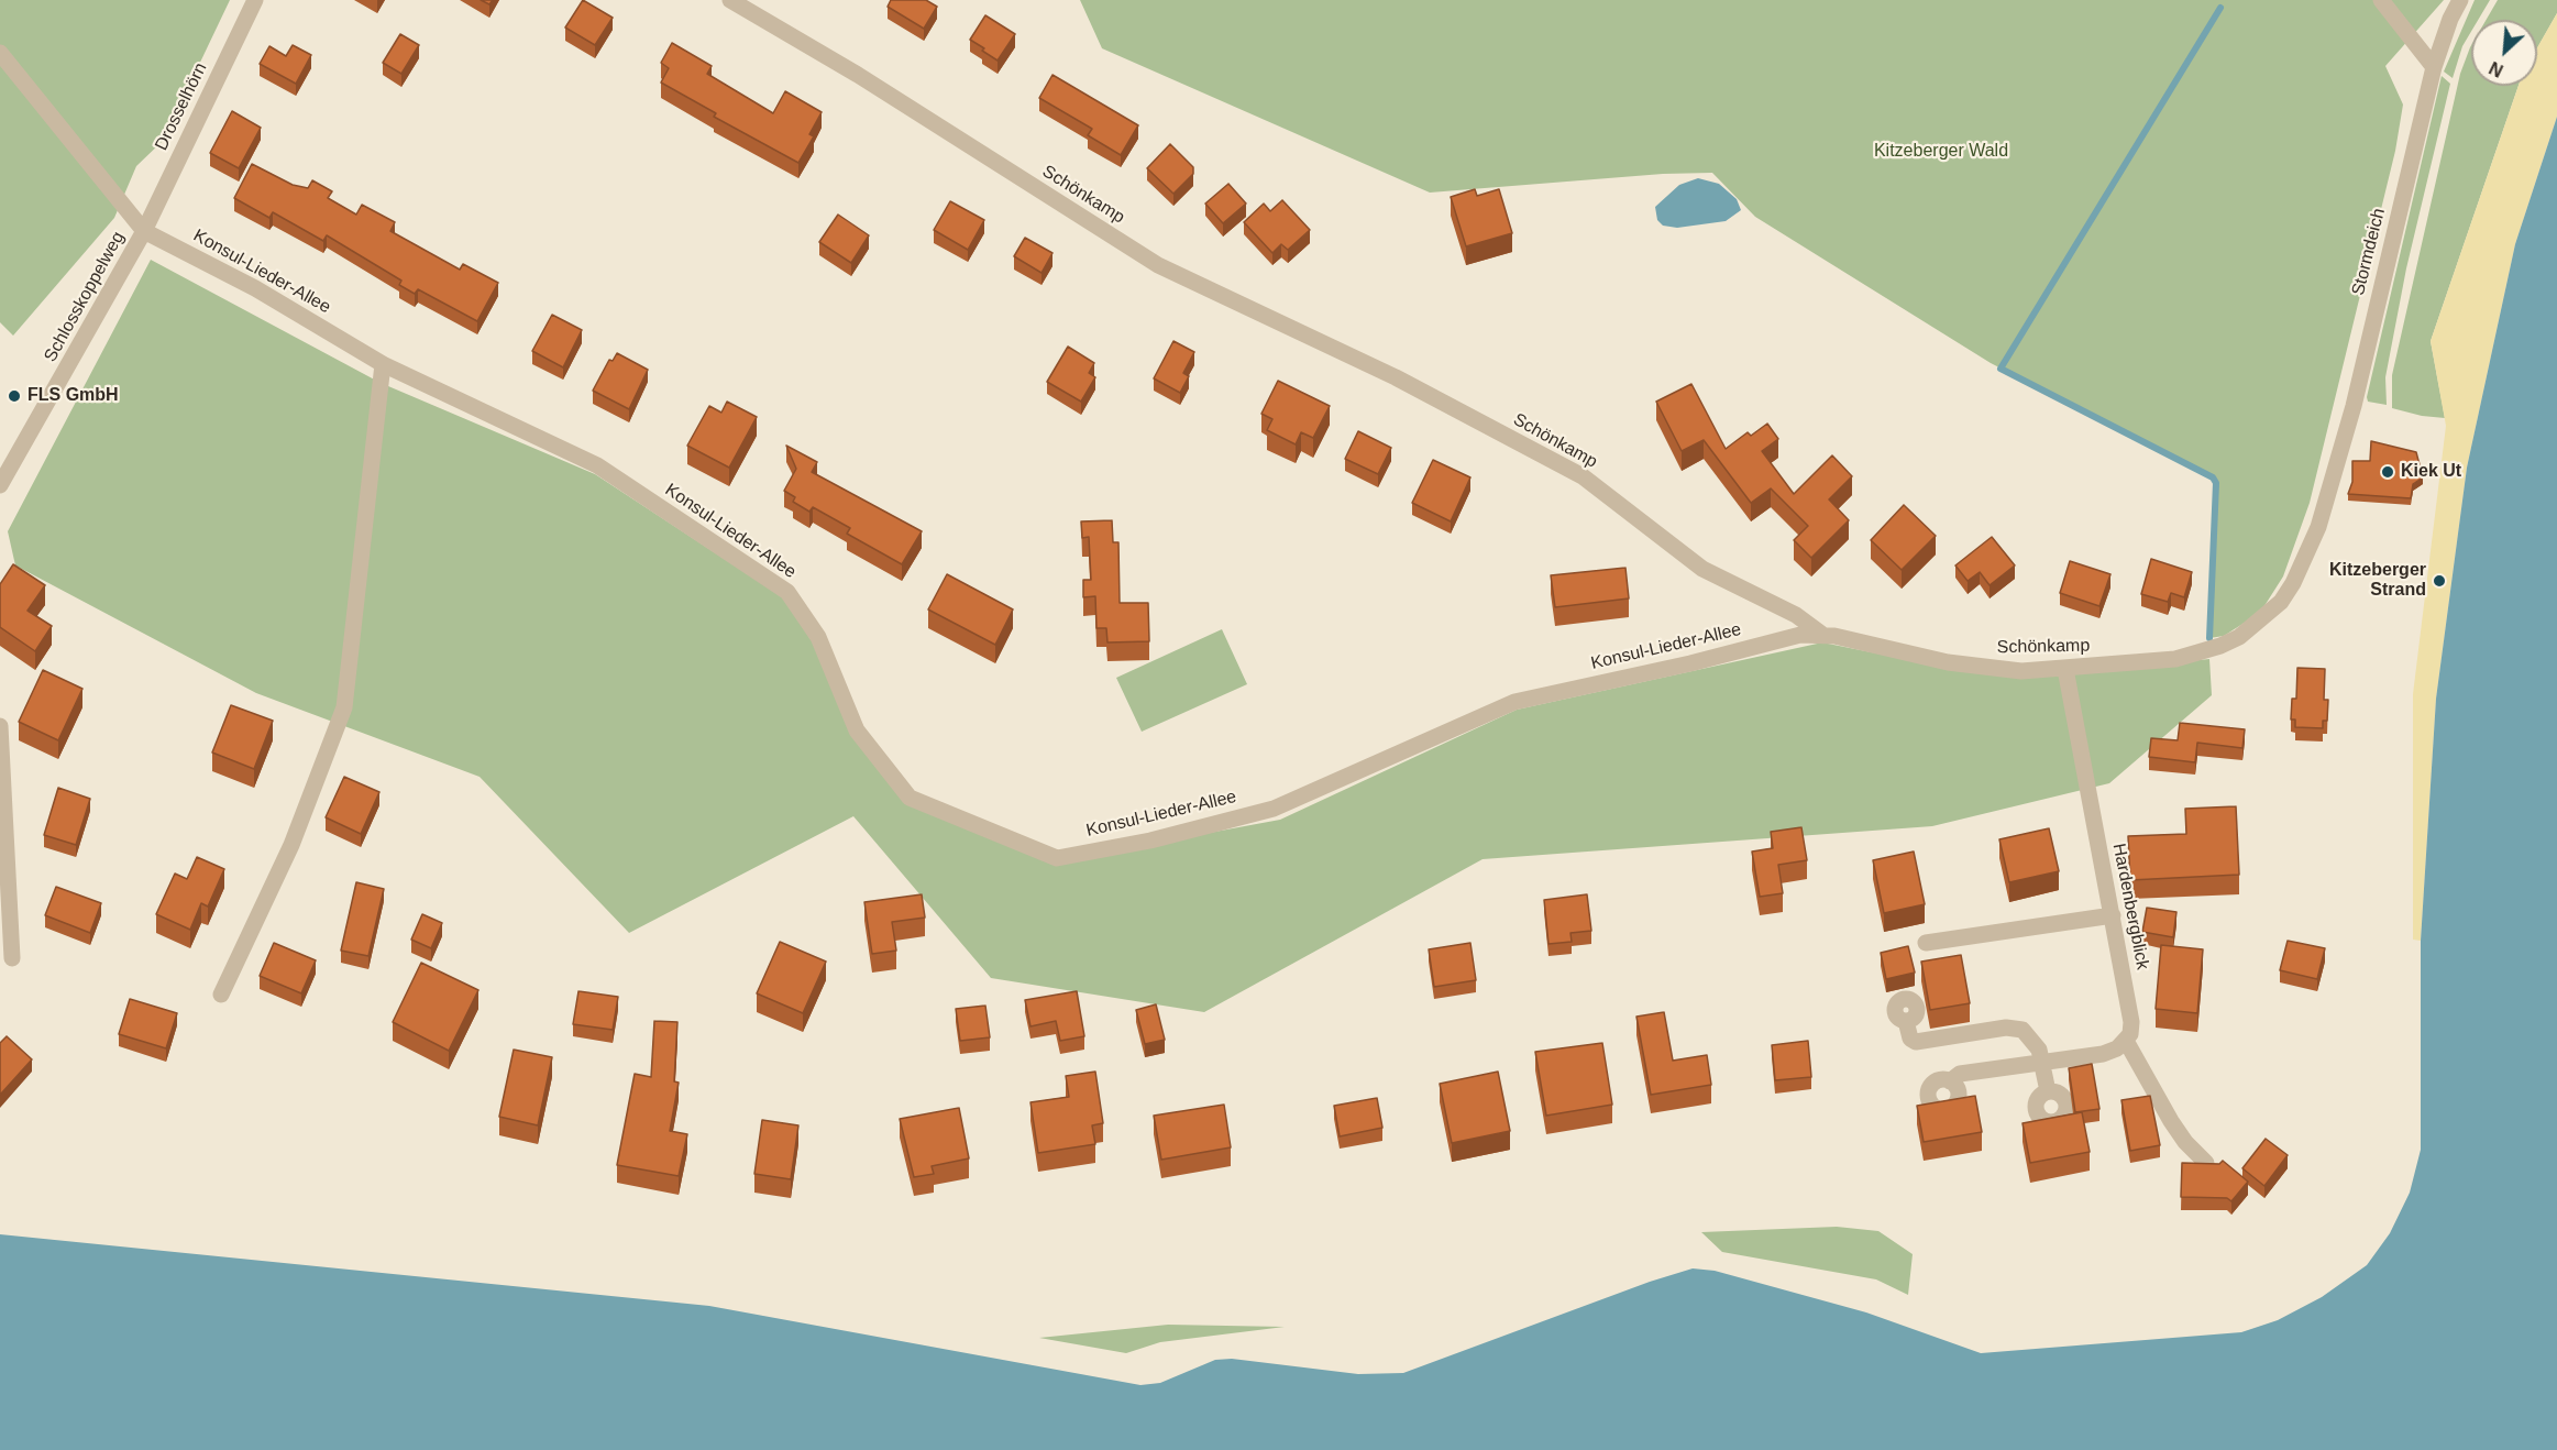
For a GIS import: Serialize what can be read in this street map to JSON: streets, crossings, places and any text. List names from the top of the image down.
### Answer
{
  "streets": {
    "street": [
      "Drosselhörn",
      "Schönkamp",
      "Stormdeich",
      "Konsul-Lieder-Allee",
      "Schlosskoppelweg",
      "Hardenbergblick"
    ]
  },
  "crossings": [
    ["Drosselhörn", "Konsul-Lieder-Allee"],
    ["Drosselhörn", "Schlosskoppelweg"],
    ["Schönkamp", "Stormdeich"],
    ["Schönkamp", "Konsul-Lieder-Allee"],
    ["Schönkamp", "Hardenbergblick"],
    ["Konsul-Lieder-Allee", "Schlosskoppelweg"]
  ],
  "parks": ["Kitzeberger Wald"],
  "places": ["FLS GmbH", "Kiek Ut", "Kitzeberger Strand"],
  "north": "bottom left"
}
